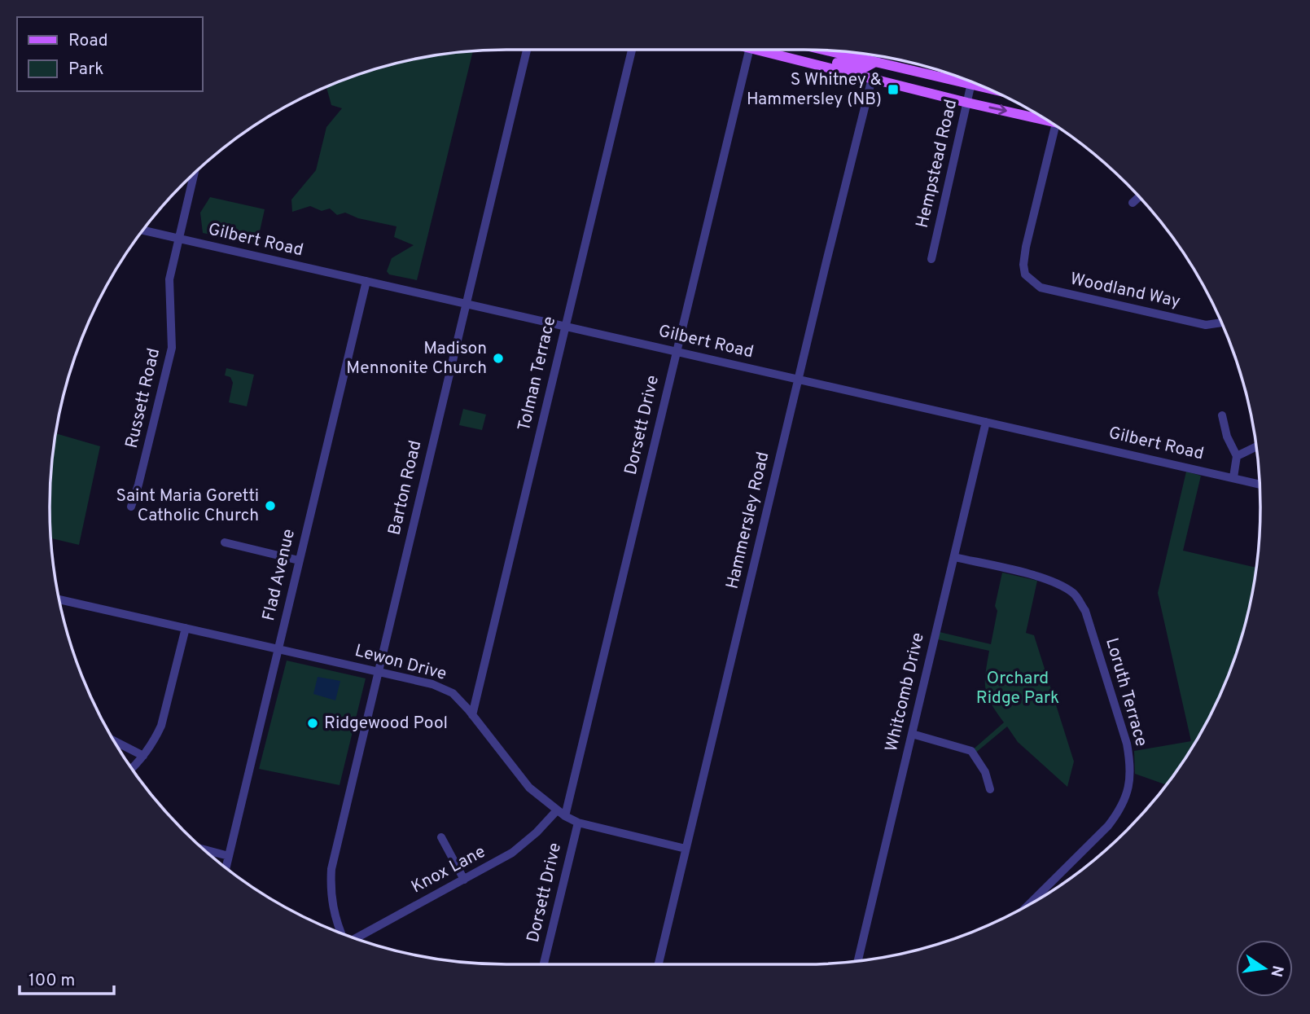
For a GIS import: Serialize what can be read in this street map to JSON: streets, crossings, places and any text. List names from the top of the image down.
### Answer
{
  "streets": {
    "street": [
      "Hempstead Road",
      "Gilbert Road",
      "Woodland Way",
      "Tolman Terrace",
      "Russett Road",
      "Dorsett Drive",
      "Barton Road",
      "Hammersley Road",
      "Flad Avenue",
      "Lewon Drive",
      "Whitcomb Drive",
      "Loruth Terrace",
      "Knox Lane"
    ]
  },
  "crossings": [
    ["Gilbert Road", "Tolman Terrace"],
    ["Gilbert Road", "Russett Road"],
    ["Gilbert Road", "Dorsett Drive"],
    ["Gilbert Road", "Barton Road"],
    ["Gilbert Road", "Hammersley Road"],
    ["Gilbert Road", "Flad Avenue"],
    ["Gilbert Road", "Whitcomb Drive"],
    ["Tolman Terrace", "Lewon Drive"],
    ["Dorsett Drive", "Lewon Drive"],
    ["Barton Road", "Lewon Drive"],
    ["Hammersley Road", "Lewon Drive"],
    ["Flad Avenue", "Lewon Drive"],
    ["Lewon Drive", "Knox Lane"],
    ["Whitcomb Drive", "Loruth Terrace"]
  ],
  "parks": ["Orchard Ridge Park"],
  "places": {
    "transit": ["S Whitney & Hammersley (NB)"],
    "other": ["Madison Mennonite Church", "Saint Maria Goretti Catholic Church", "Ridgewood Pool"]
  },
  "legend": ["Road", "Park"],
  "scale_bar": "100 m",
  "north": "right"
}
